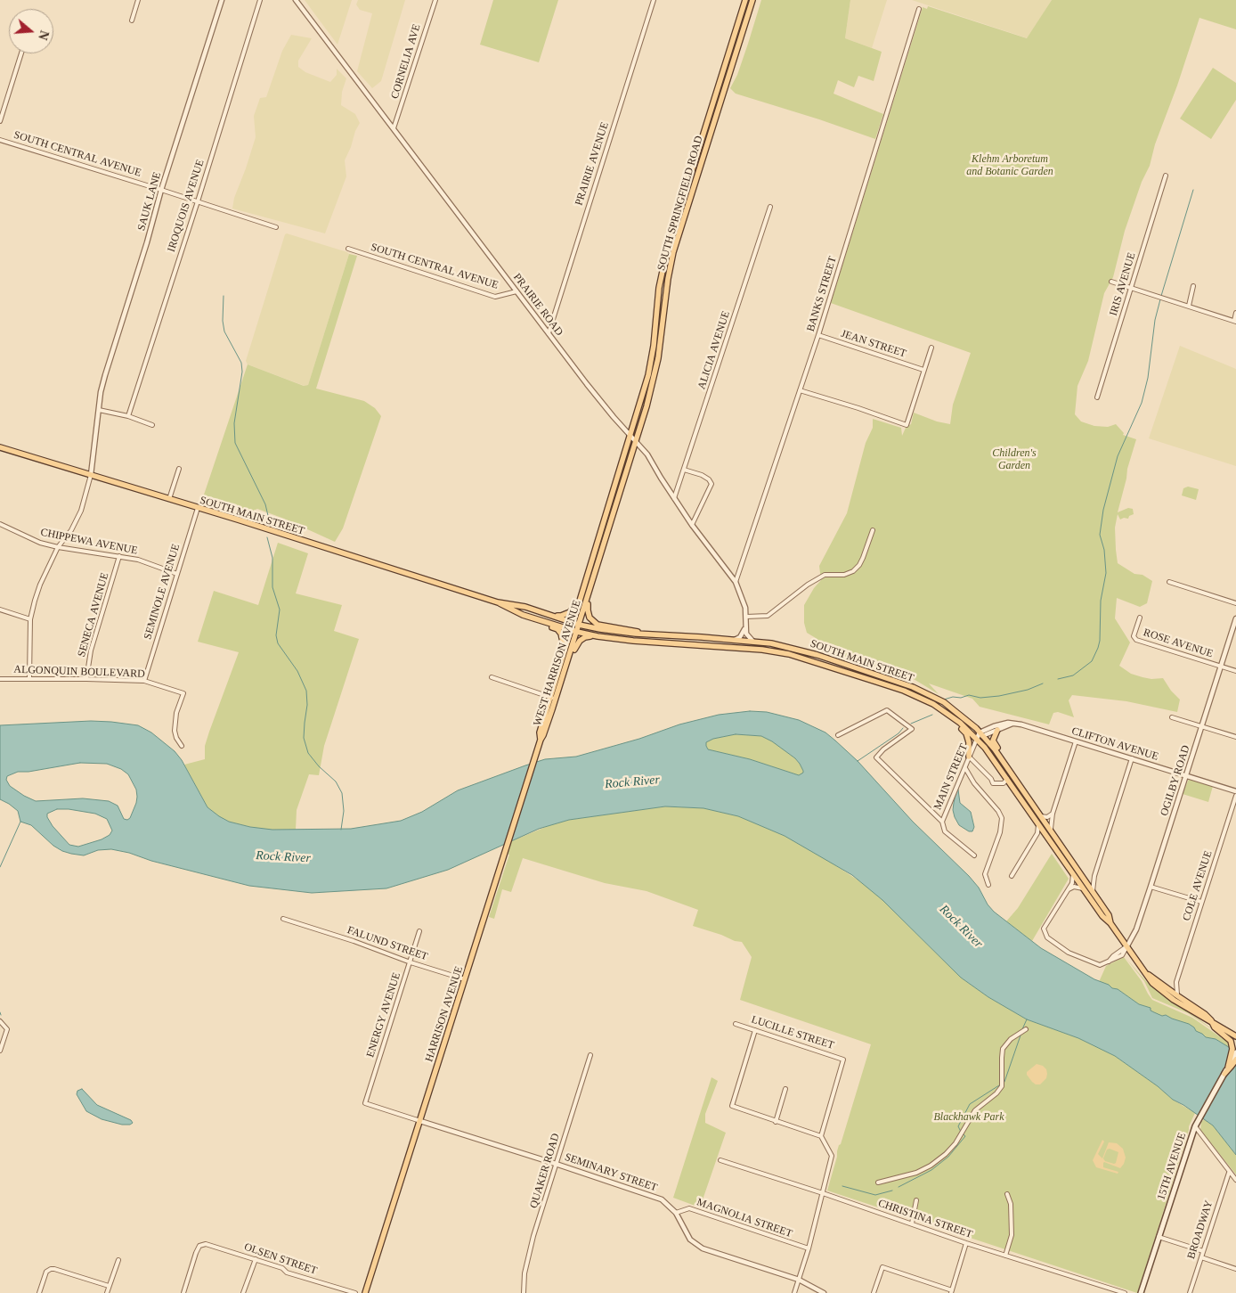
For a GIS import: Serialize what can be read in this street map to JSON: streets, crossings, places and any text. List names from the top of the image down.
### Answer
{
  "streets": {
    "main road": [
      "SOUTH SPRINGFIELD ROAD",
      "SOUTH MAIN STREET",
      "WEST HARRISON AVENUE",
      "HARRISON AVENUE",
      "15TH AVENUE"
    ],
    "street": [
      "CORNELIA AVE",
      "SOUTH CENTRAL AVENUE",
      "PRAIRIE AVENUE",
      "SAUK LANE",
      "IROQUOIS AVENUE",
      "IRIS AVENUE",
      "BANKS STREET",
      "PRAIRIE ROAD",
      "JEAN STREET",
      "ALICIA AVENUE",
      "CHIPPEWA AVENUE",
      "SEMINOLE AVENUE",
      "SENECA AVENUE",
      "ROSE AVENUE",
      "ALGONQUIN BOULEVARD",
      "CLIFTON AVENUE",
      "MAIN STREET",
      "OGILBY ROAD",
      "COLE AVENUE",
      "FALUND STREET",
      "ENERGY AVENUE",
      "LUCILLE STREET",
      "QUAKER ROAD",
      "SEMINARY STREET",
      "MAGNOLIA STREET",
      "CHRISTINA STREET",
      "BROADWAY",
      "OLSEN STREET"
    ]
  },
  "crossings": [
    ["CORNELIA AVE", "PRAIRIE ROAD"],
    ["SOUTH CENTRAL AVENUE", "SAUK LANE"],
    ["SOUTH CENTRAL AVENUE", "IROQUOIS AVENUE"],
    ["SOUTH CENTRAL AVENUE", "PRAIRIE ROAD"],
    ["PRAIRIE AVENUE", "PRAIRIE ROAD"],
    ["SOUTH SPRINGFIELD ROAD", "PRAIRIE ROAD"],
    ["SOUTH SPRINGFIELD ROAD", "WEST HARRISON AVENUE"],
    ["BANKS STREET", "PRAIRIE ROAD"],
    ["BANKS STREET", "JEAN STREET"],
    ["PRAIRIE ROAD", "ALICIA AVENUE"],
    ["PRAIRIE ROAD", "WEST HARRISON AVENUE"],
    ["SOUTH MAIN STREET", "SEMINOLE AVENUE"],
    ["SOUTH MAIN STREET", "WEST HARRISON AVENUE"],
    ["SOUTH MAIN STREET", "CLIFTON AVENUE"],
    ["SOUTH MAIN STREET", "MAIN STREET"],
    ["SOUTH MAIN STREET", "OGILBY ROAD"],
    ["SOUTH MAIN STREET", "COLE AVENUE"],
    ["CHIPPEWA AVENUE", "SEMINOLE AVENUE"],
    ["CHIPPEWA AVENUE", "SENECA AVENUE"],
    ["SEMINOLE AVENUE", "ALGONQUIN BOULEVARD"],
    ["SENECA AVENUE", "ALGONQUIN BOULEVARD"],
    ["ROSE AVENUE", "OGILBY ROAD"],
    ["WEST HARRISON AVENUE", "HARRISON AVENUE"],
    ["CLIFTON AVENUE", "MAIN STREET"],
    ["CLIFTON AVENUE", "OGILBY ROAD"],
    ["FALUND STREET", "HARRISON AVENUE"],
    ["FALUND STREET", "ENERGY AVENUE"],
    ["HARRISON AVENUE", "ENERGY AVENUE"],
    ["HARRISON AVENUE", "SEMINARY STREET"],
    ["ENERGY AVENUE", "SEMINARY STREET"],
    ["QUAKER ROAD", "SEMINARY STREET"],
    ["SEMINARY STREET", "MAGNOLIA STREET"]
  ],
  "water": ["Rock River"],
  "parks": ["Klehm Arboretum and Botanic Garden", "Children's Garden", "Blackhawk Park"],
  "north": "right"
}
